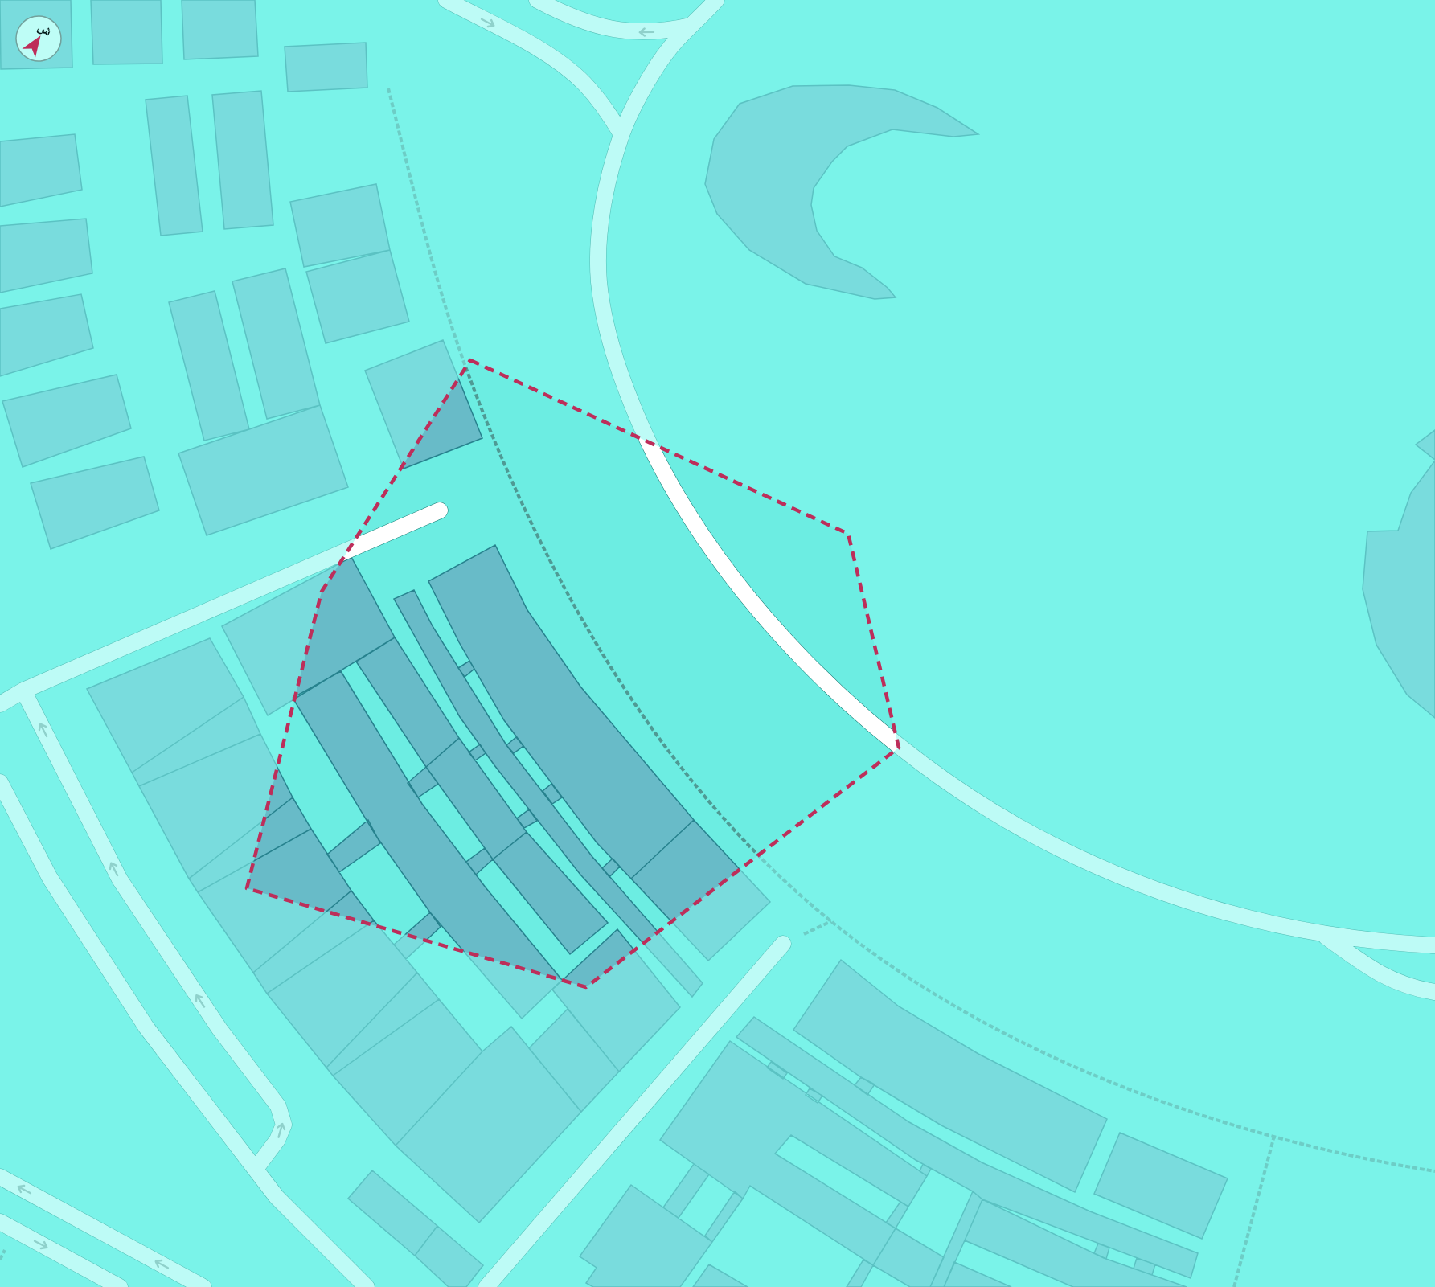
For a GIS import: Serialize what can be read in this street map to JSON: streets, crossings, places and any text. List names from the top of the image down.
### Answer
{
  "north": "top right"
}
